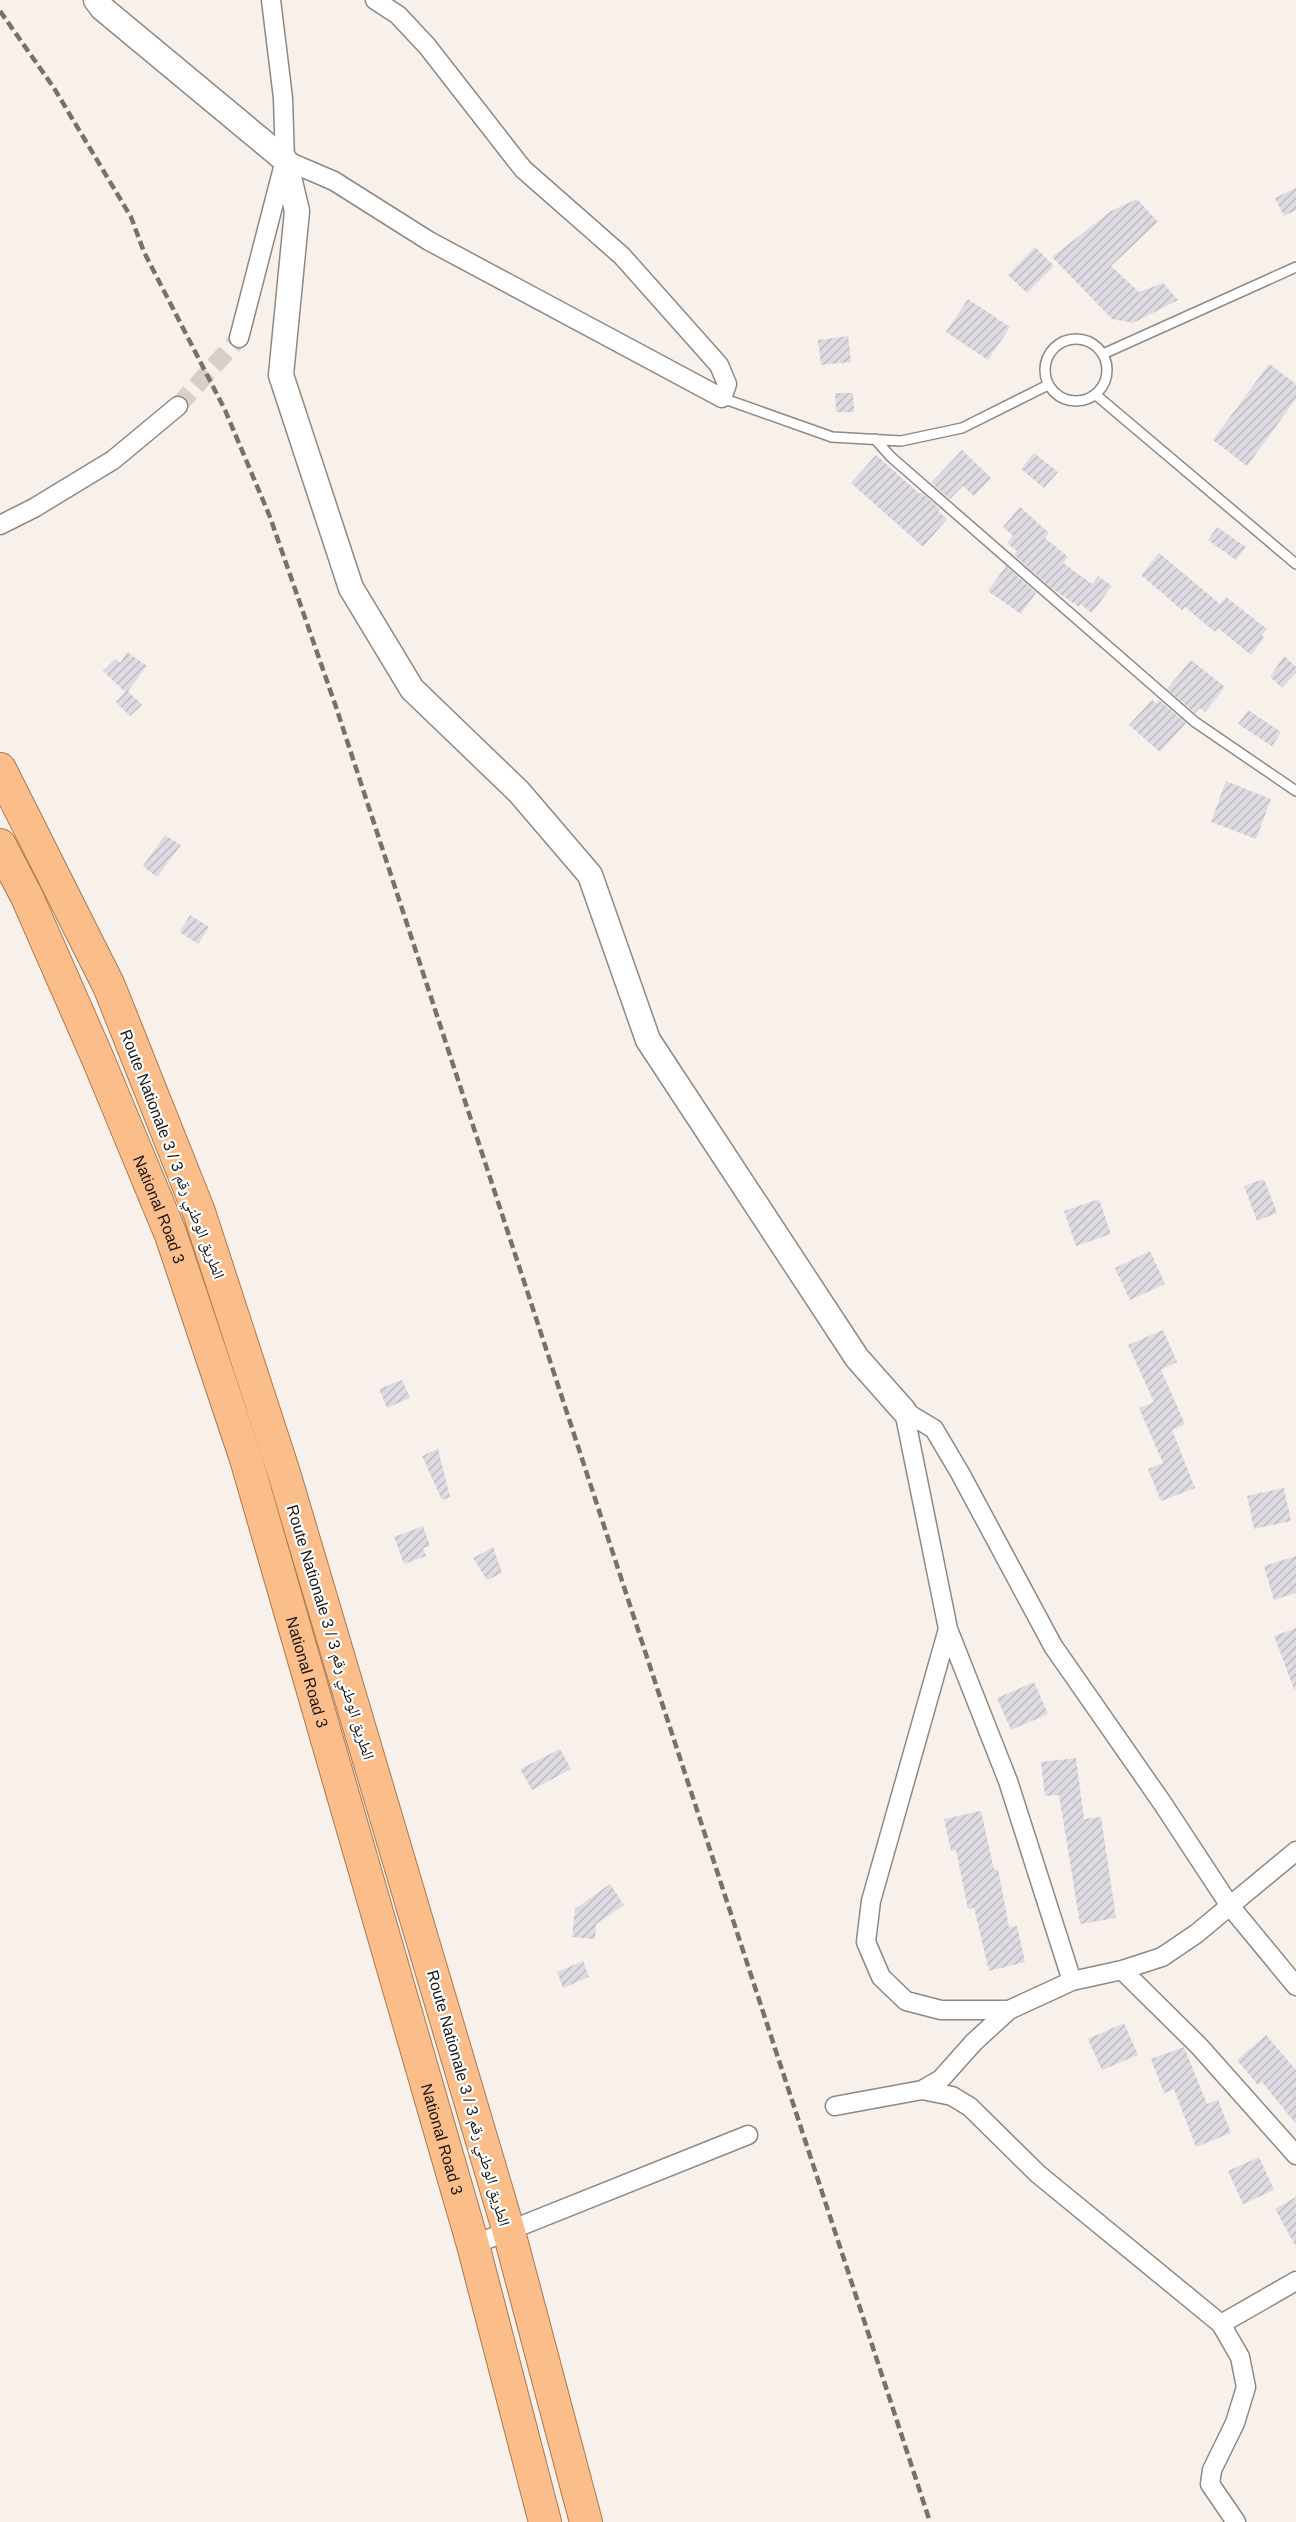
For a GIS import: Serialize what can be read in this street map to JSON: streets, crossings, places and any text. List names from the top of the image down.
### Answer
{
  "streets": {
    "highway": ["Route Nationale 3 / الطريق الوطني رقم 3", "National Road 3"]
  }
}
